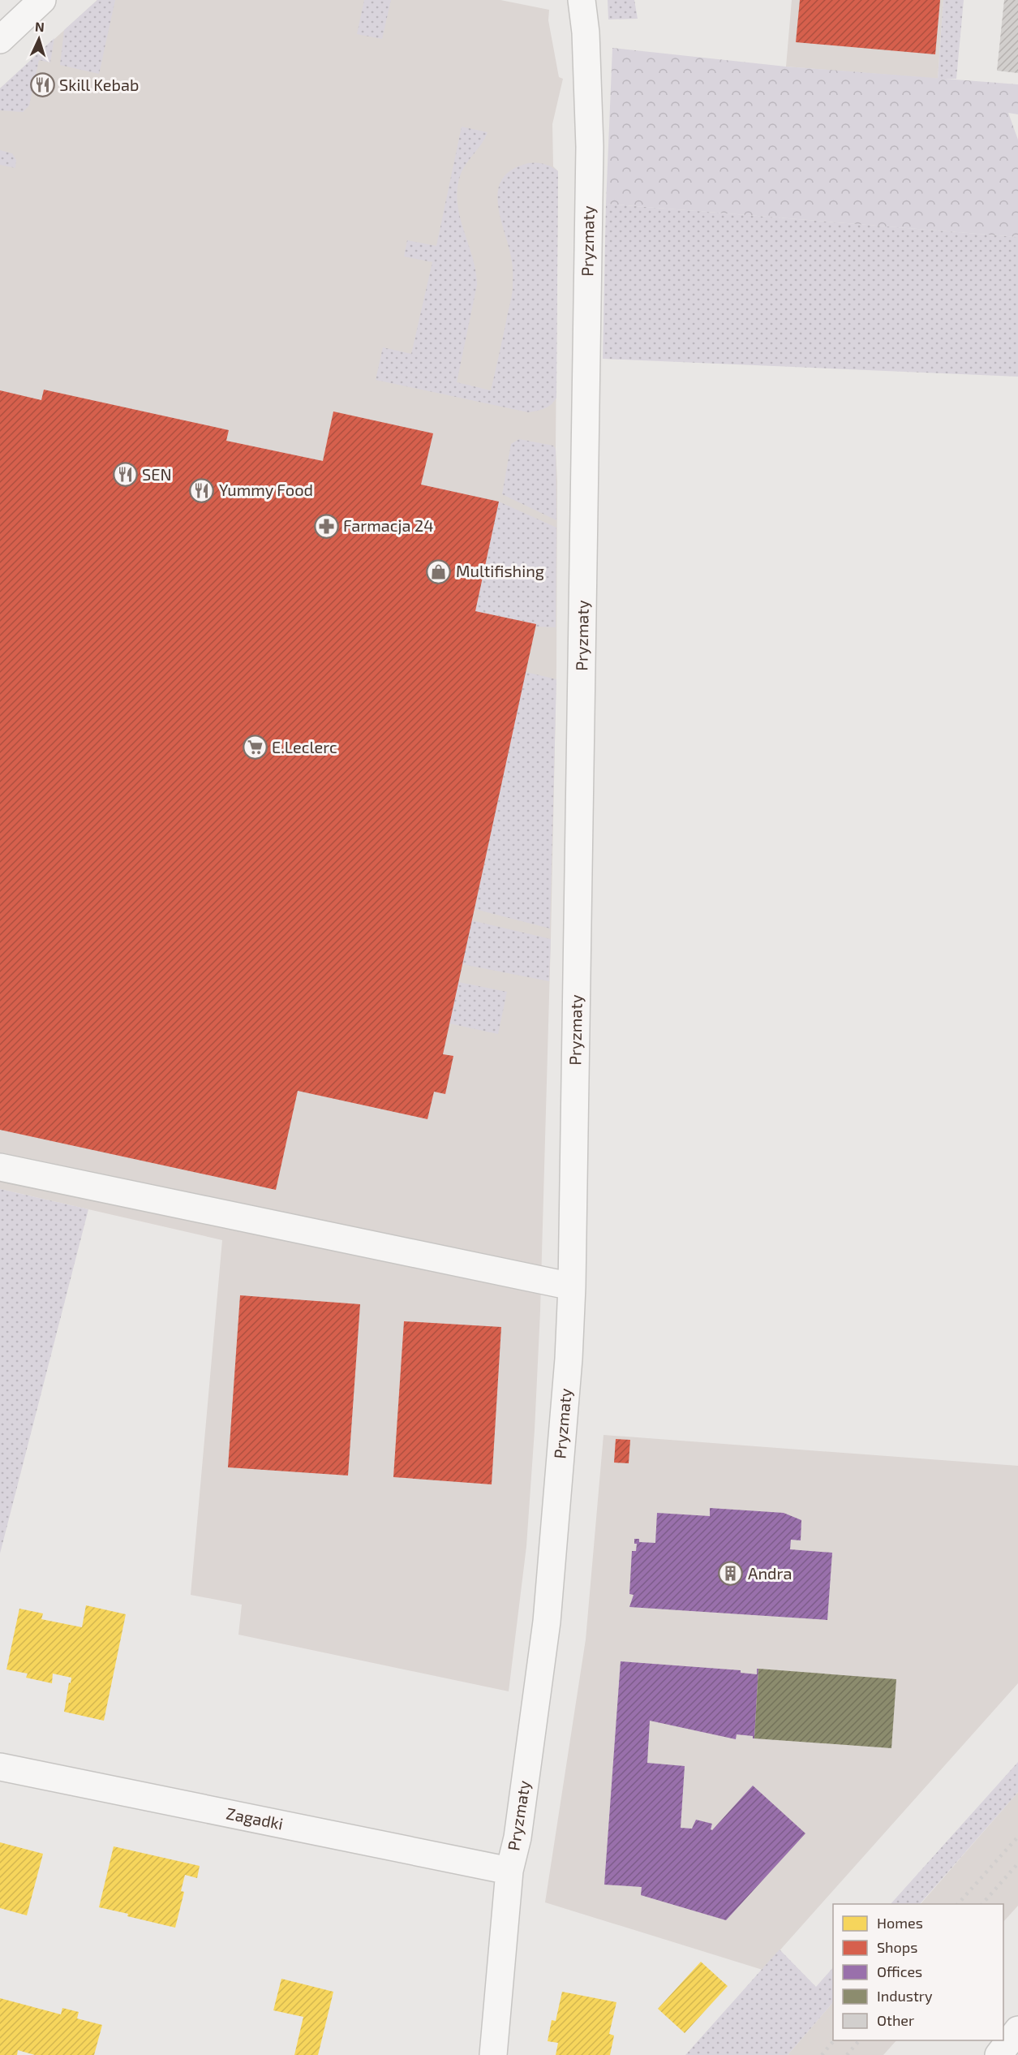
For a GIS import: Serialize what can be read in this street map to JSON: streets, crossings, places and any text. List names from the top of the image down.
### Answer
{
  "streets": {
    "street": ["Pryzmaty", "Zagadki"]
  },
  "crossings": [
    ["Pryzmaty", "Zagadki"]
  ],
  "places": {
    "restaurant": ["Skill Kebab", "SEN", "Yummy Food"],
    "pharmacy": ["Farmacja 24"],
    "shop": ["Multifishing"],
    "supermarket": ["E.Leclerc"],
    "building": ["Andra"]
  },
  "legend": [
    "Homes",
    "Shops",
    "Offices",
    "Industry",
    "Other"
  ],
  "north": "top"
}
